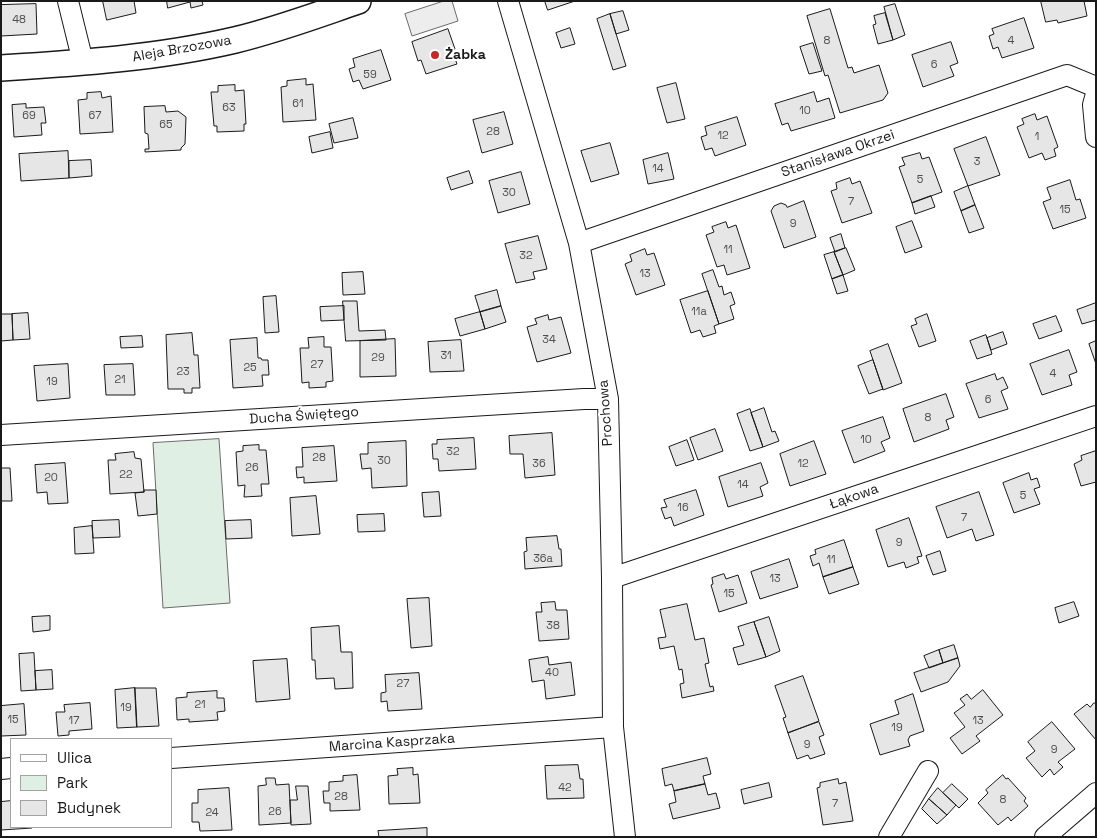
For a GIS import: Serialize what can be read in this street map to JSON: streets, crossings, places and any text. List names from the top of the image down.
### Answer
{
  "streets": {
    "street": [
      "Aleja Brzozowa",
      "Stanisława Okrzei",
      "Prochowa",
      "Ducha Świętego",
      "Łąkowa",
      "Marcina Kasprzaka"
    ]
  },
  "crossings": [
    ["Stanisława Okrzei", "Prochowa"],
    ["Prochowa", "Ducha Świętego"],
    ["Prochowa", "Łąkowa"],
    ["Prochowa", "Marcina Kasprzaka"]
  ],
  "places": ["Żabka"],
  "house_numbers": [
    "48",
    "8",
    "4",
    "6",
    "59",
    "61",
    "63",
    "10",
    "69",
    "67",
    "65",
    "28",
    "12",
    "1",
    "3",
    "14",
    "5",
    "30",
    "7",
    "15",
    "9",
    "11",
    "32",
    "13",
    "11a",
    "34",
    "31",
    "29",
    "27",
    "25",
    "23",
    "4",
    "21",
    "19",
    "6",
    "8",
    "10",
    "32",
    "28",
    "30",
    "36",
    "12",
    "26",
    "22",
    "20",
    "14",
    "5",
    "16",
    "7",
    "9",
    "36a",
    "11",
    "13",
    "15",
    "38",
    "40",
    "27",
    "21",
    "19",
    "15",
    "17",
    "13",
    "19",
    "9",
    "9",
    "42",
    "28",
    "8",
    "7",
    "26",
    "24"
  ],
  "legend": ["Ulica", "Park", "Budynek"]
}
